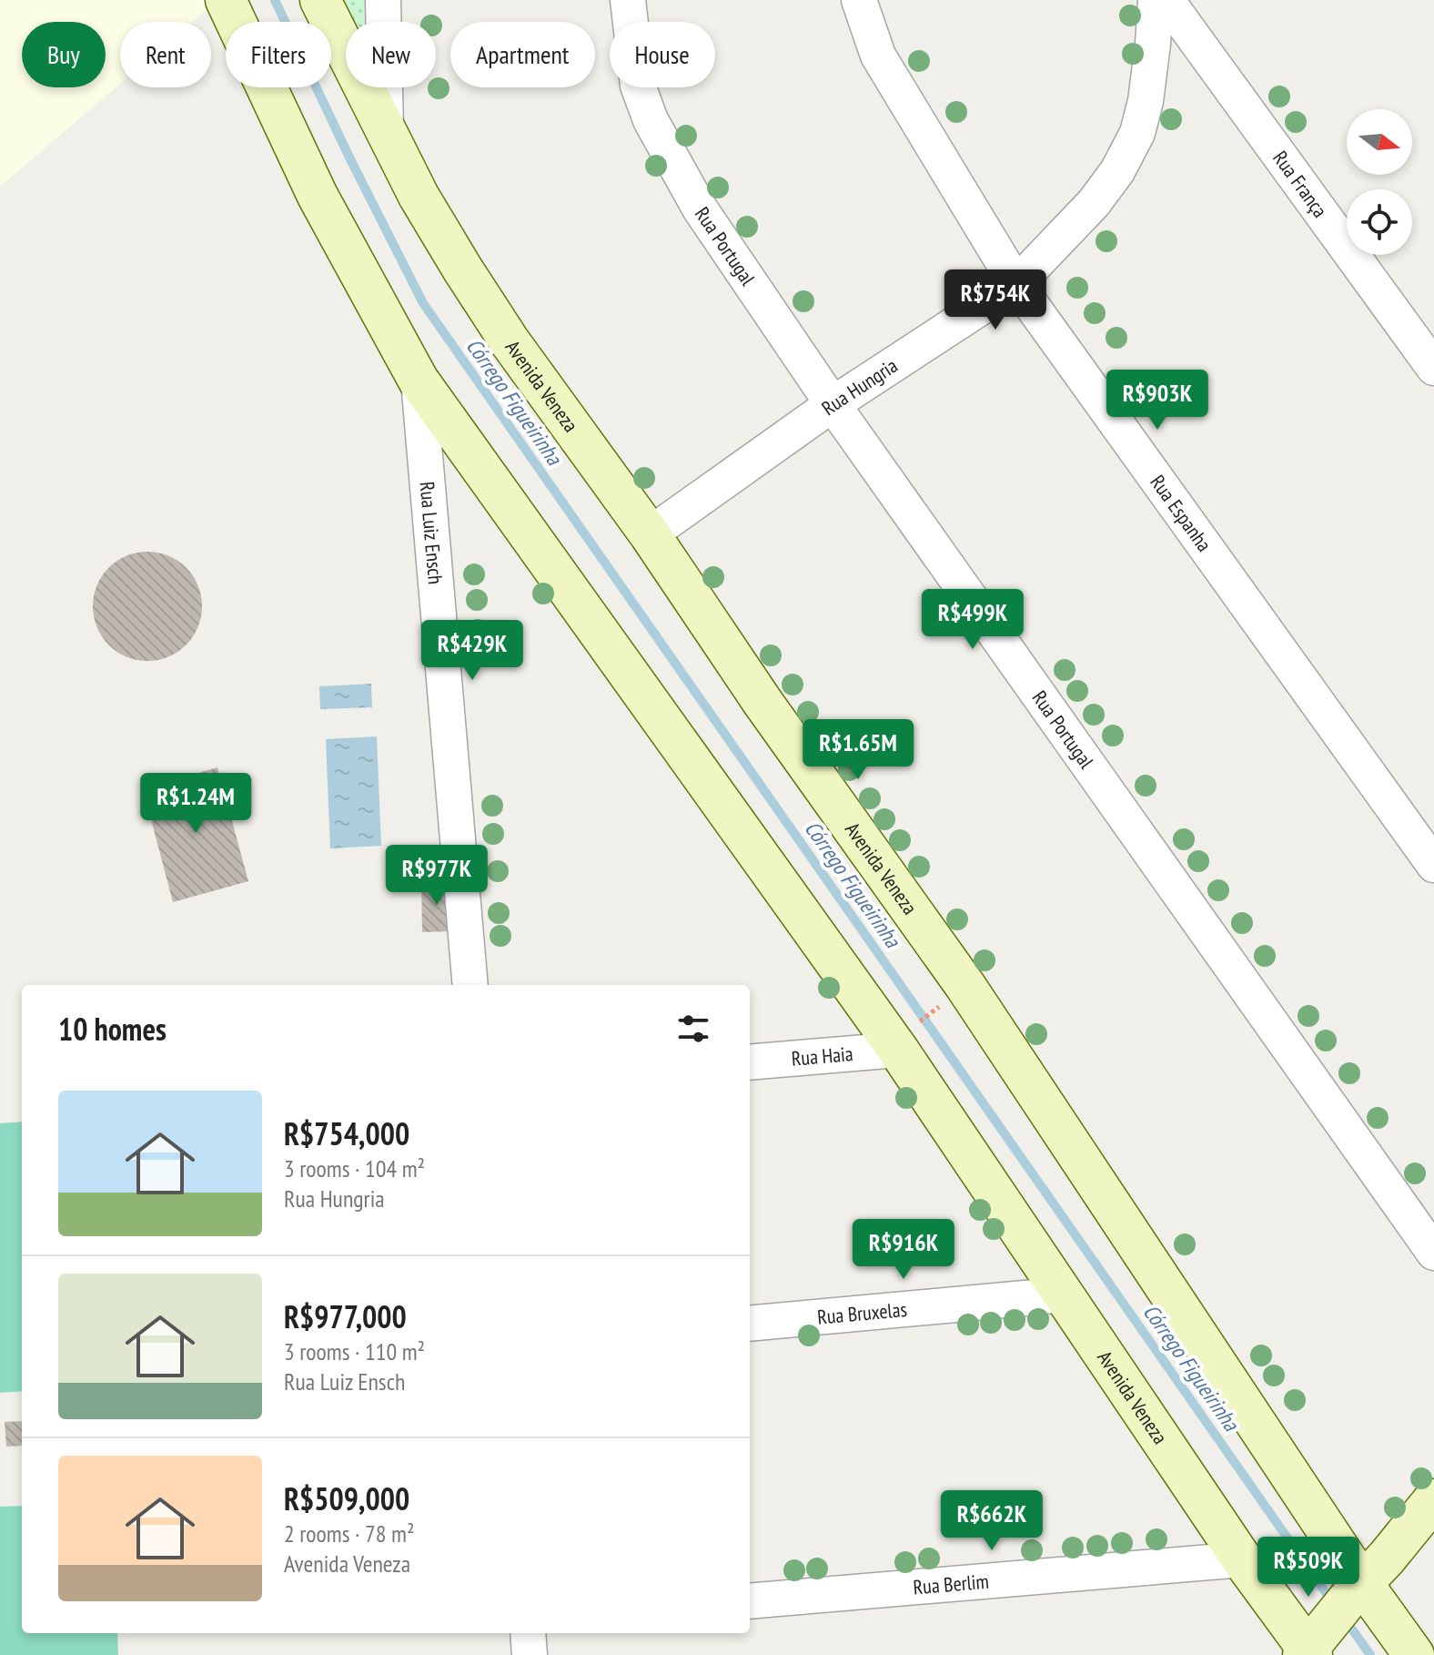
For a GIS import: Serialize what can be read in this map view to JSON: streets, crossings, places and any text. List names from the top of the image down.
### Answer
{
  "streets": {
    "main road": ["Avenida Veneza"],
    "street": [
      "Rua França",
      "Rua Portugal",
      "Rua Hungria",
      "Rua Espanha",
      "Rua Luiz Ensch",
      "Rua Haia",
      "Rua Bruxelas",
      "Rua Berlim"
    ]
  },
  "crossings": [
    ["Rua Portugal", "Rua Hungria"],
    ["Avenida Veneza", "Rua Hungria"],
    ["Avenida Veneza", "Rua Luiz Ensch"],
    ["Avenida Veneza", "Rua Haia"],
    ["Avenida Veneza", "Rua Bruxelas"],
    ["Avenida Veneza", "Rua Berlim"],
    ["Rua Hungria", "Rua Espanha"]
  ],
  "water": ["Córrego Figueirinha"],
  "north": "right",
  "page": {
    "chip": [
      "Buy",
      "Rent",
      "Filters",
      "New",
      "Apartment",
      "House"
    ],
    "price": [
      "R$754K",
      "R$903K",
      "R$499K",
      "R$429K",
      "R$1.65M",
      "R$1.24M",
      "R$977K",
      "R$916K",
      "R$662K",
      "R$509K"
    ],
    "heading": "10 homes",
    "list": [
      {
        "name": "R$754,000",
        "note": "3 rooms · 104 m² · Rua Hungria"
      },
      {
        "name": "R$977,000",
        "note": "3 rooms · 110 m² · Rua Luiz Ensch"
      },
      {
        "name": "R$509,000",
        "note": "2 rooms · 78 m² · Avenida Veneza"
      }
    ]
  }
}
